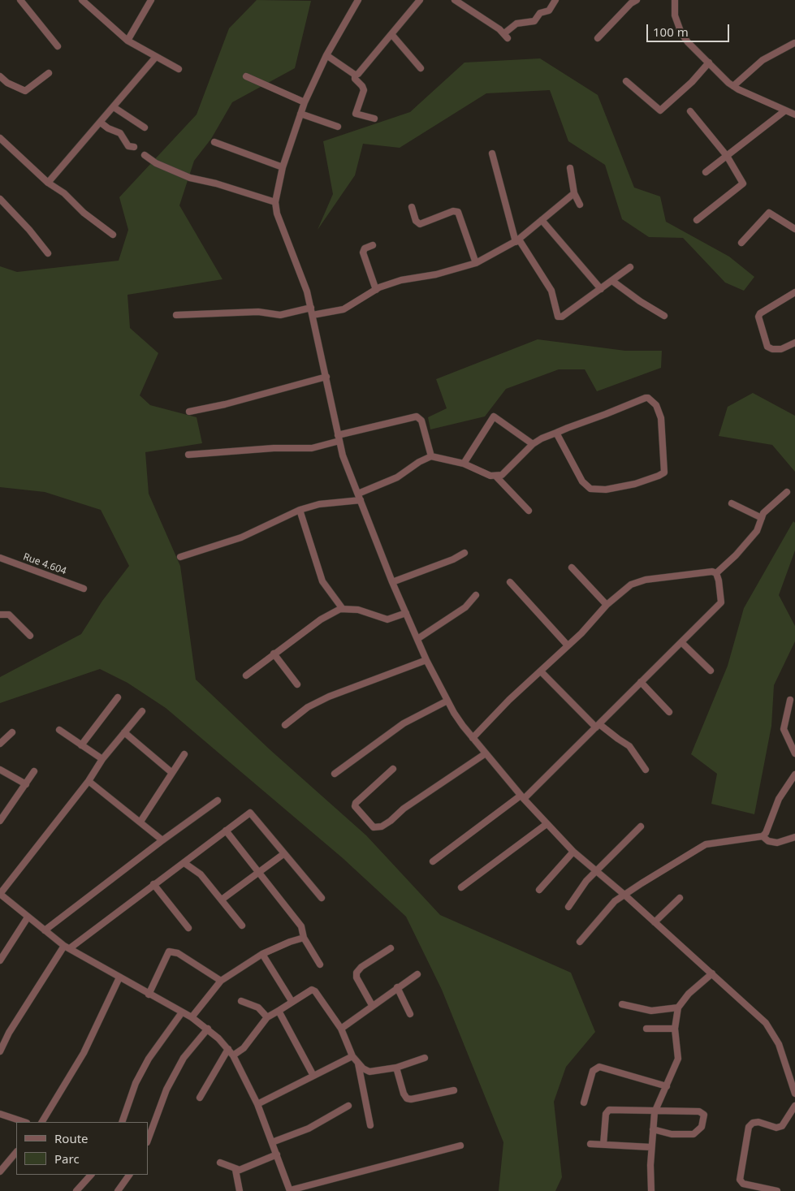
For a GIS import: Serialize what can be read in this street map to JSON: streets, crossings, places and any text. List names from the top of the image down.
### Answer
{
  "streets": {
    "street": ["Rue 4.604"]
  },
  "legend": ["Route", "Parc"],
  "scale_bar": "100 m"
}
